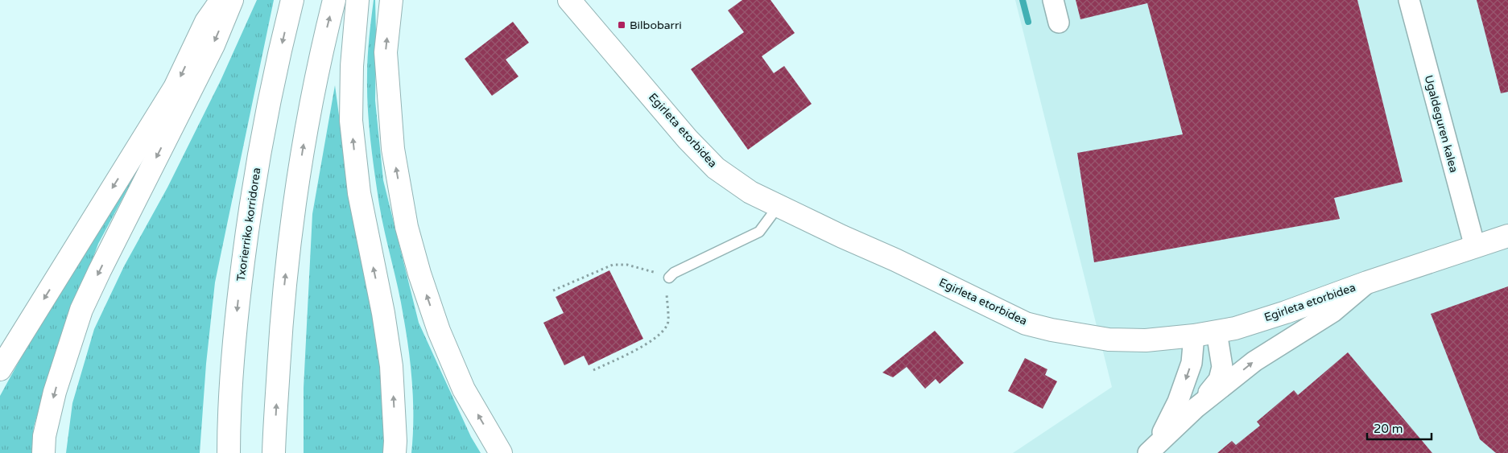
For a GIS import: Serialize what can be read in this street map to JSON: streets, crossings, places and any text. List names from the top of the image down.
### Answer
{
  "streets": {
    "main road": ["Egirleta etorbidea", "Txorierriko korridorea"],
    "street": ["Ugaldeguren kalea"]
  },
  "crossings": [
    ["Ugaldeguren kalea", "Egirleta etorbidea"]
  ],
  "places": {
    "transit": ["Bilbobarri"]
  },
  "scale_bar": "20 m"
}
